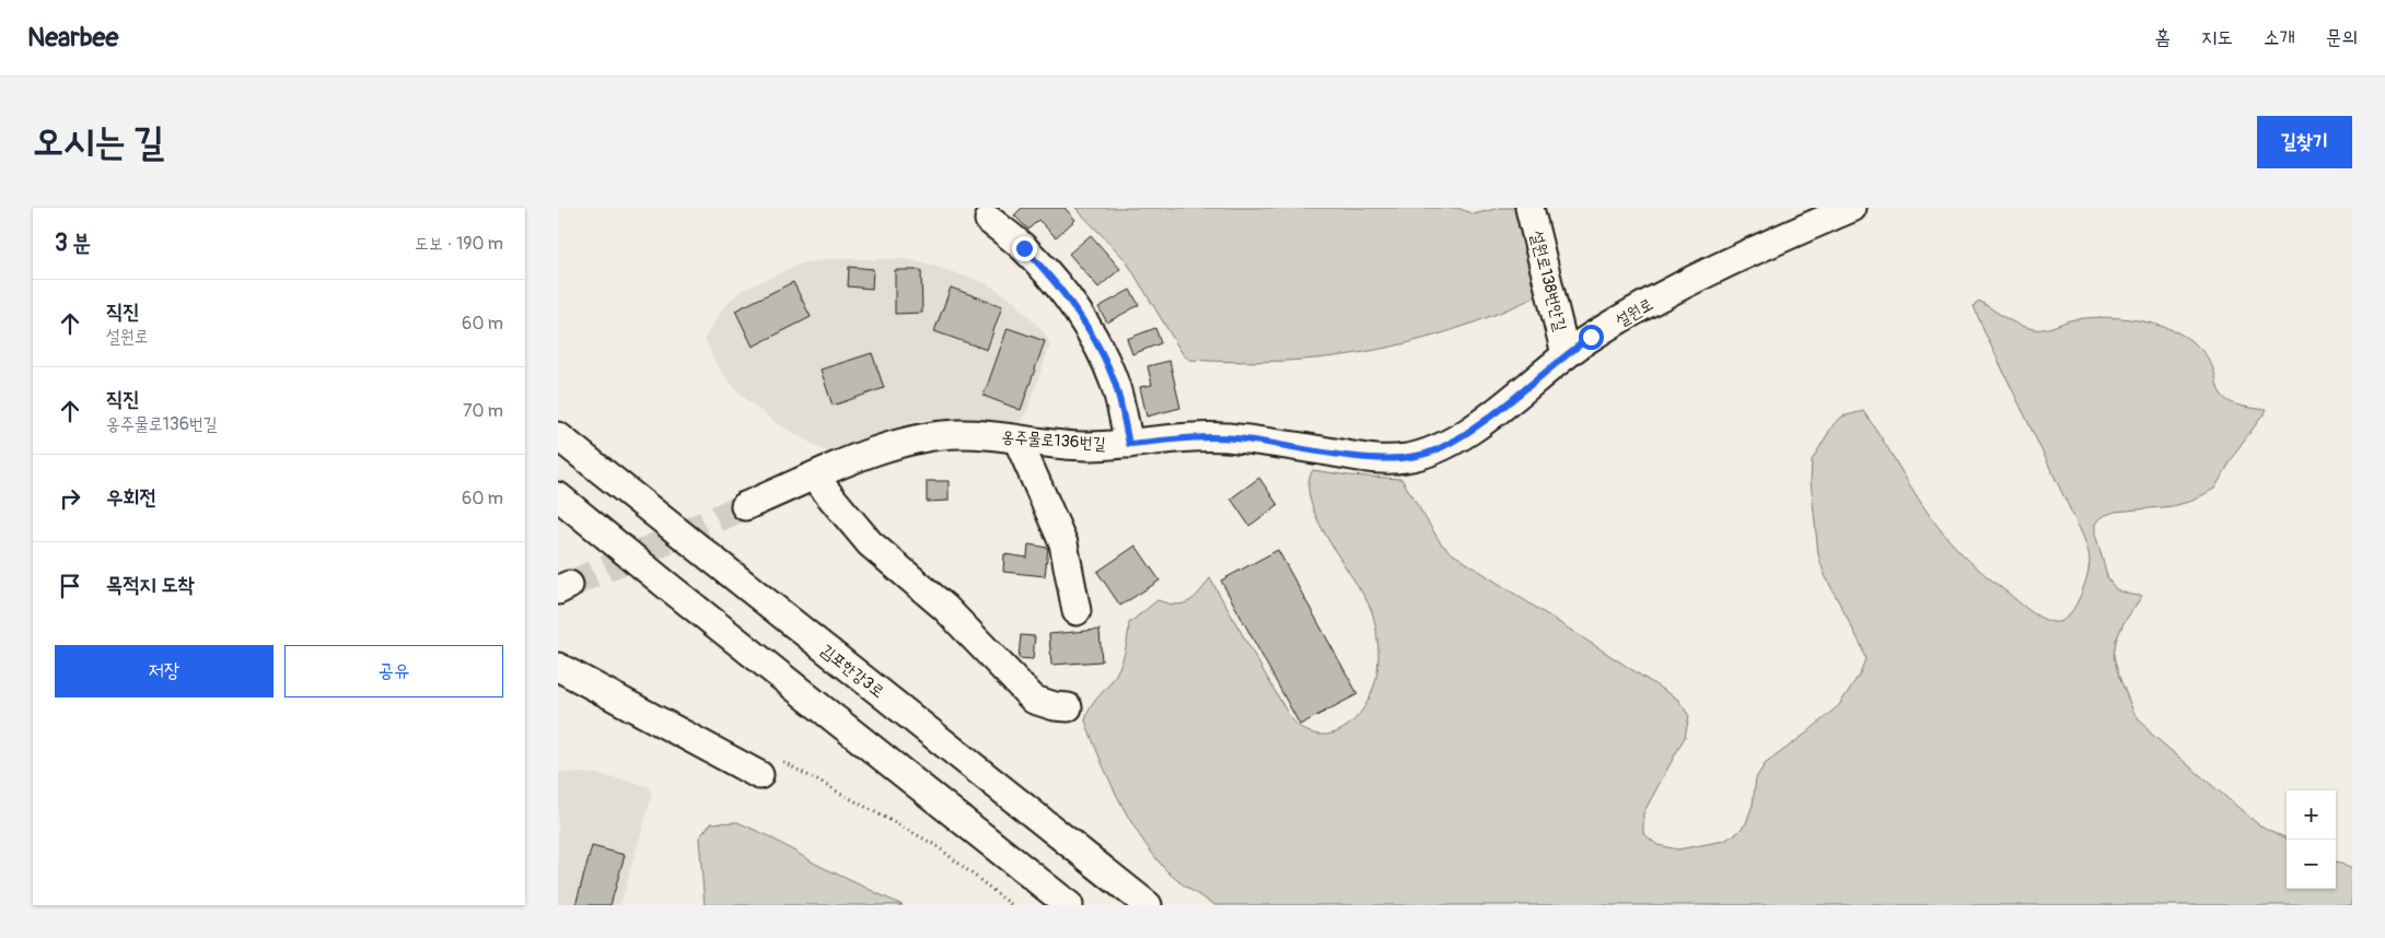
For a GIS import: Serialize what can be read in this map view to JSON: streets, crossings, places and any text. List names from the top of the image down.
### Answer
{
  "streets": {
    "street": [
      "설원로138번안길",
      "설원로",
      "옹주물로136번길",
      "김포한강3로"
    ]
  },
  "crossings": [
    ["설원로138번안길", "설원로"],
    ["설원로", "옹주물로136번길"]
  ],
  "page": {
    "header": "Nearbee",
    "nav": [
      "홈",
      "지도",
      "소개",
      "문의"
    ],
    "buttons": [
      "길찾기",
      ["저장", "공유"]
    ],
    "title": "오시는 길",
    "heading": ["3 분", "도보 · 190 m"],
    "list": [
      ["직진", "설원로", "60 m"],
      ["직진", "옹주물로136번길", "70 m"],
      ["우회전", "60 m"],
      "목적지 도착"
    ],
    "map_buttons": ["+", "−"]
  }
}
